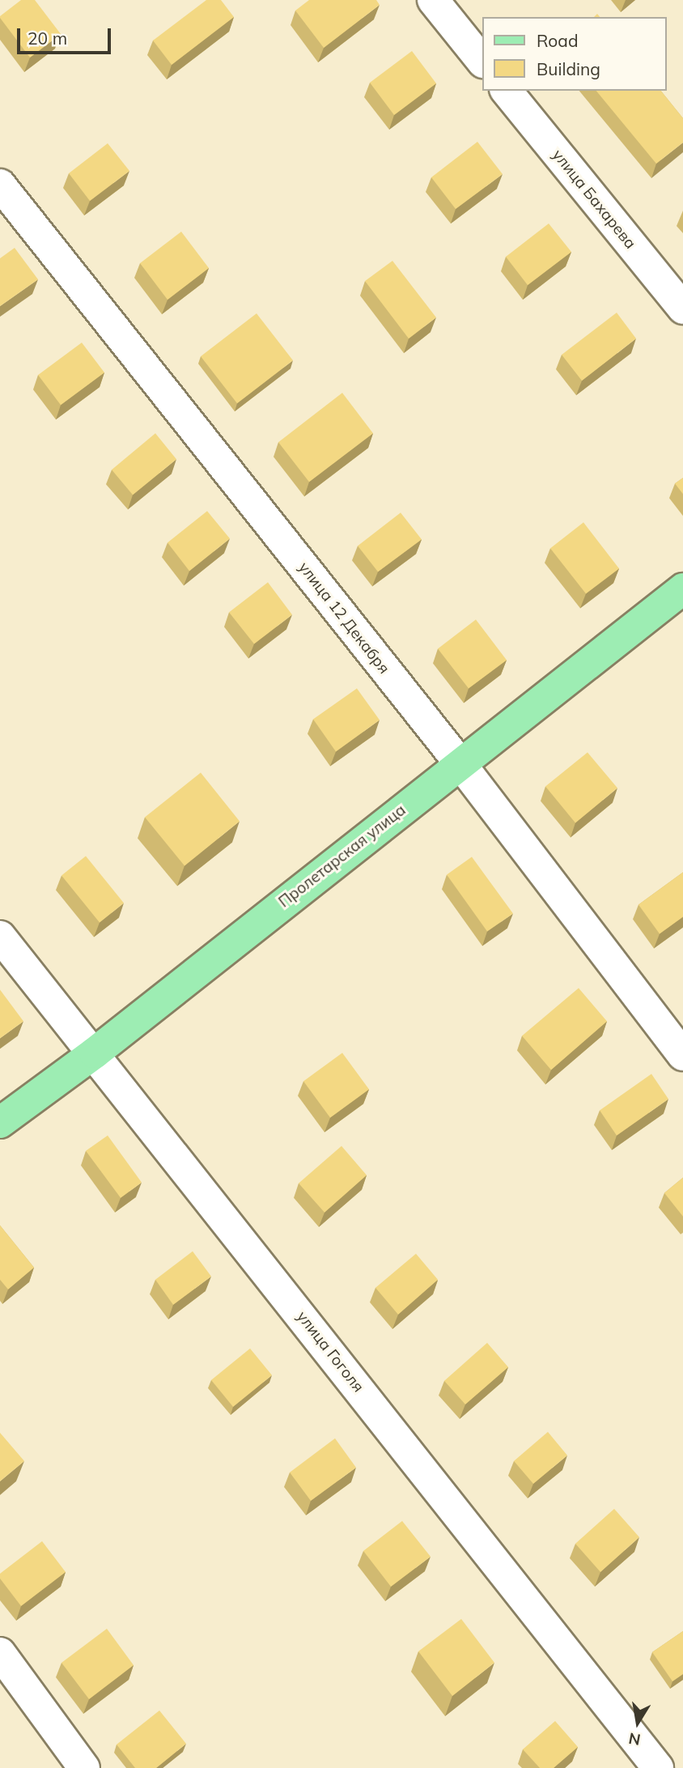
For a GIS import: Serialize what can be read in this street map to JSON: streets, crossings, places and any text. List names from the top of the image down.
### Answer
{
  "streets": {
    "main road": ["Пролетарская улица"],
    "street": ["улица Бахарева", "улица 12 Декабря", "улица Гоголя"]
  },
  "crossings": [
    ["улица 12 Декабря", "Пролетарская улица"],
    ["Пролетарская улица", "улица Гоголя"]
  ],
  "legend": ["Road", "Building"],
  "scale_bar": "20 m",
  "north": "bottom"
}
